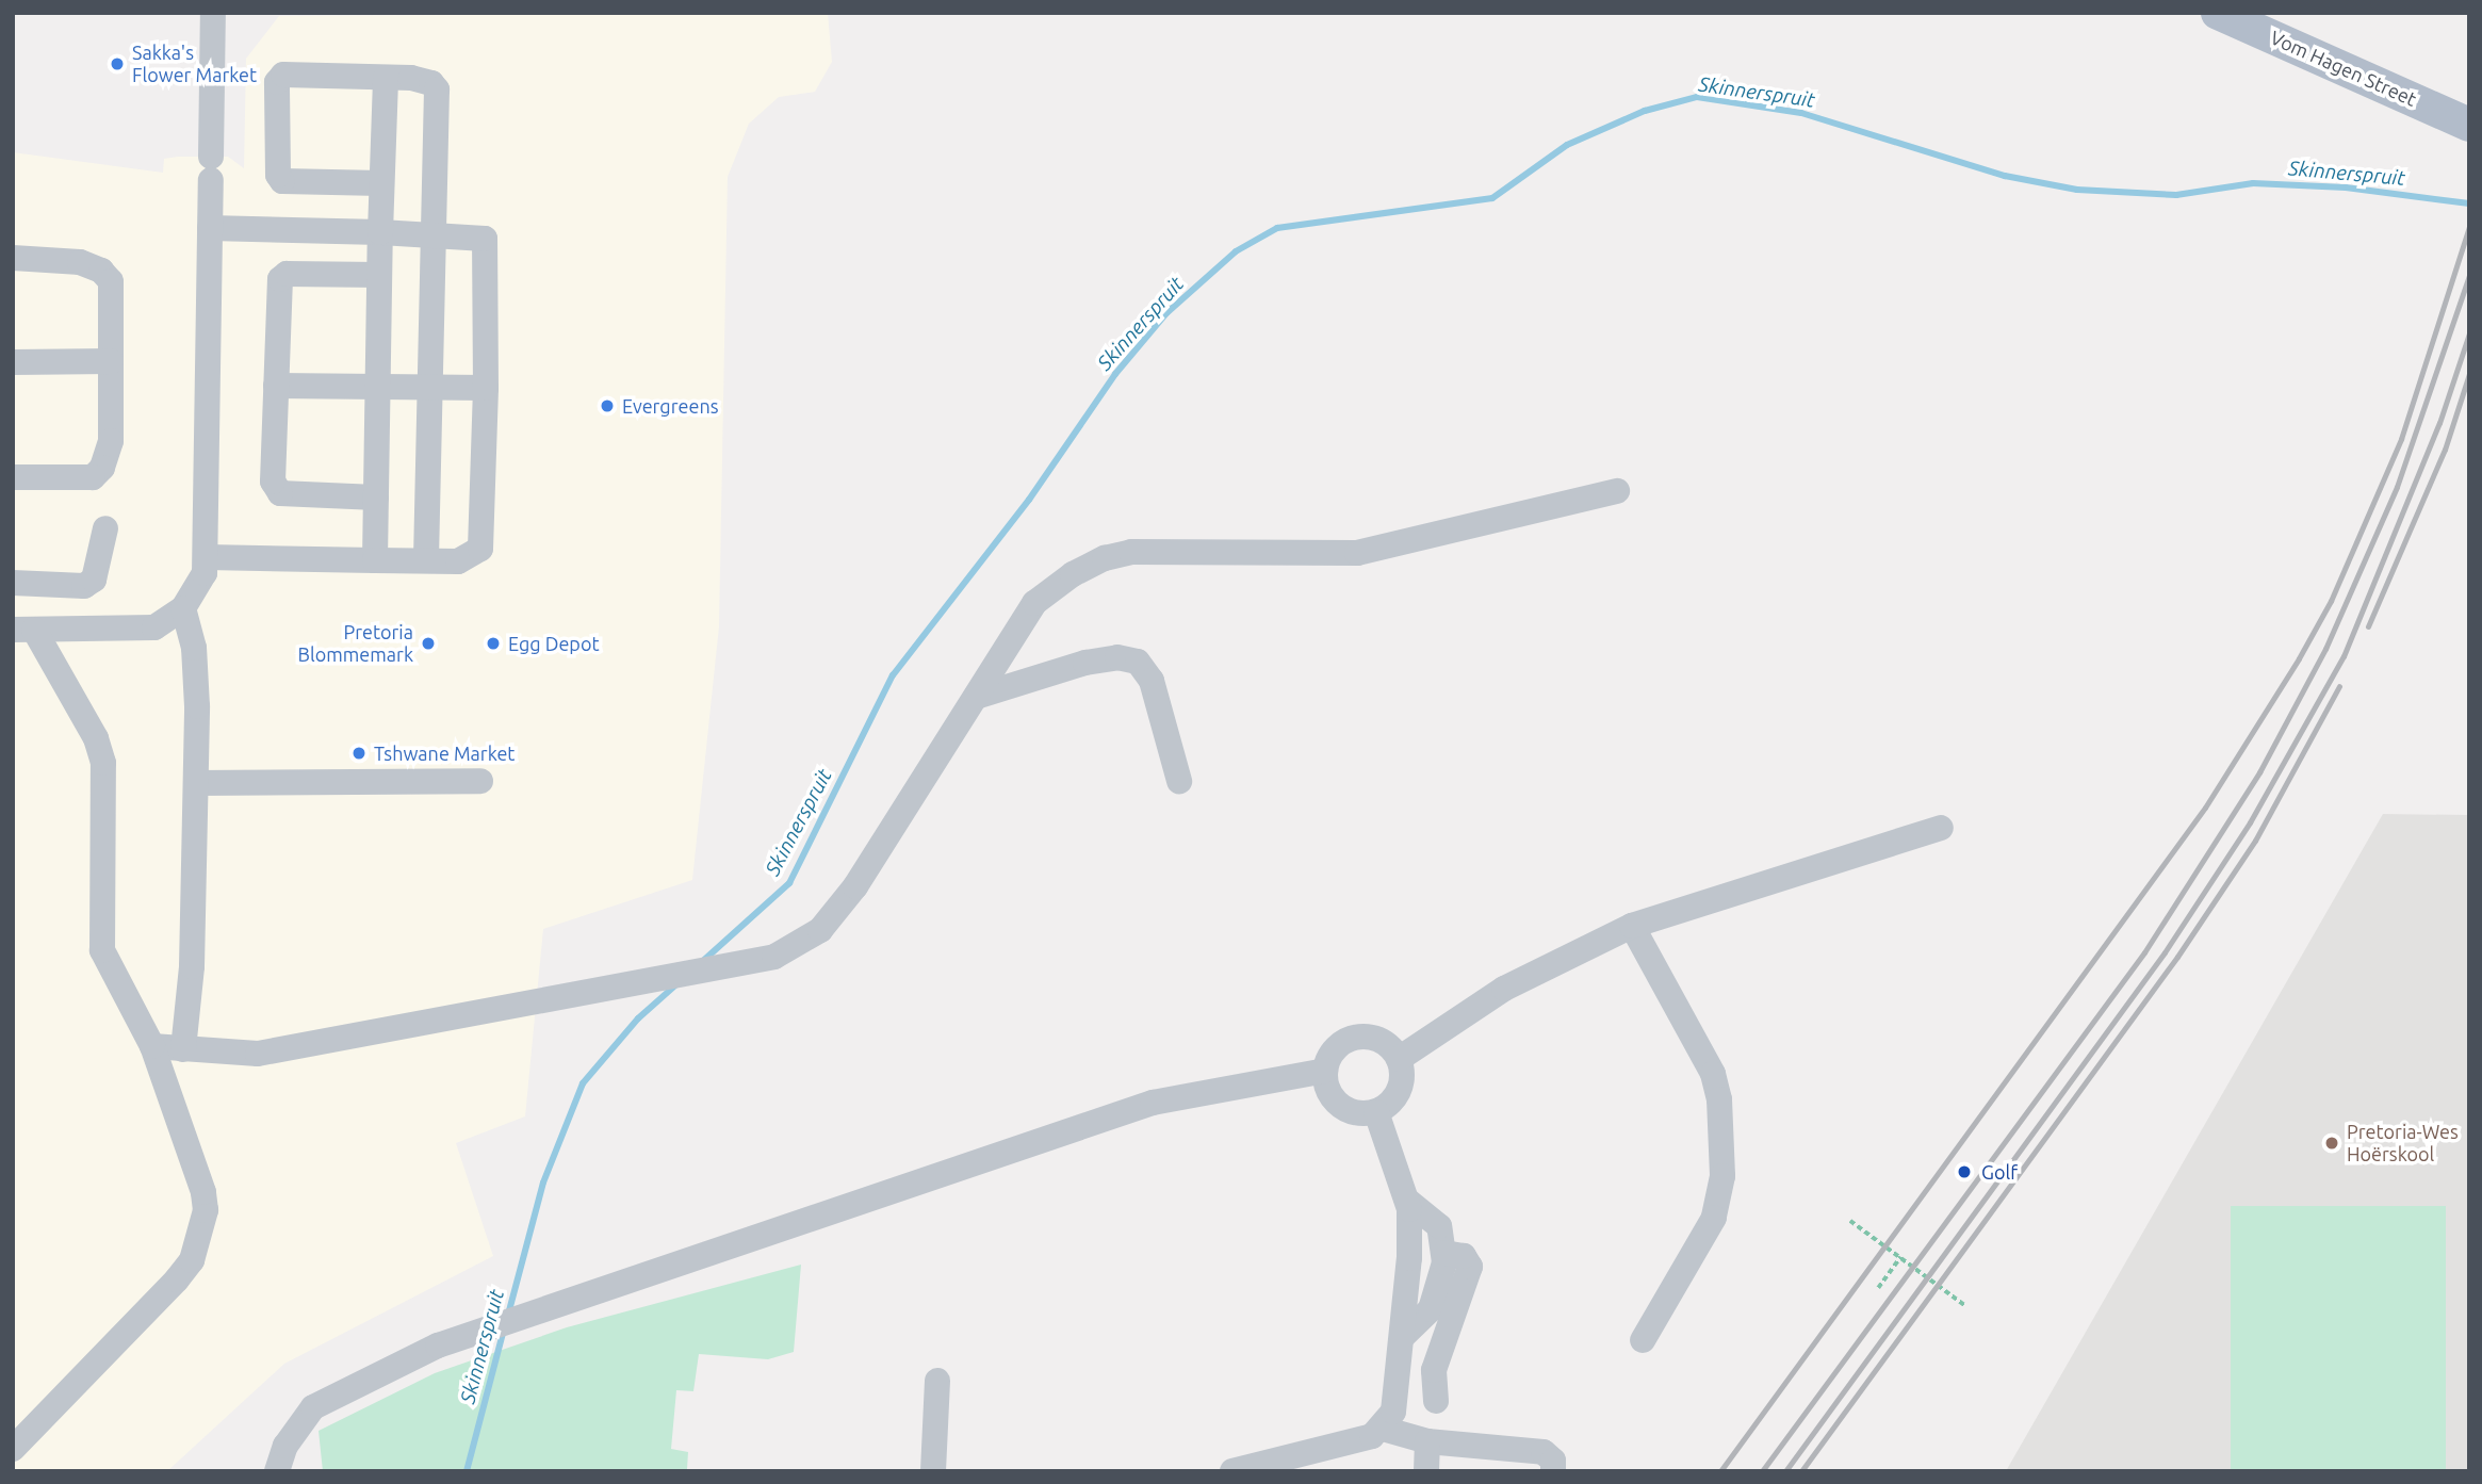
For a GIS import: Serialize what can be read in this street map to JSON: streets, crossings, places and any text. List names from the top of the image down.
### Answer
{
  "streets": {
    "main road": ["Vom Hagen Street"]
  },
  "water": ["Skinnerspruit"],
  "places": [
    "Sakka's Flower Market",
    "Evergreens",
    "Pretoria Blommemark",
    "Egg Depot",
    "Tshwane Market",
    "Pretoria-Wes Hoërskool",
    "Golf"
  ]
}
